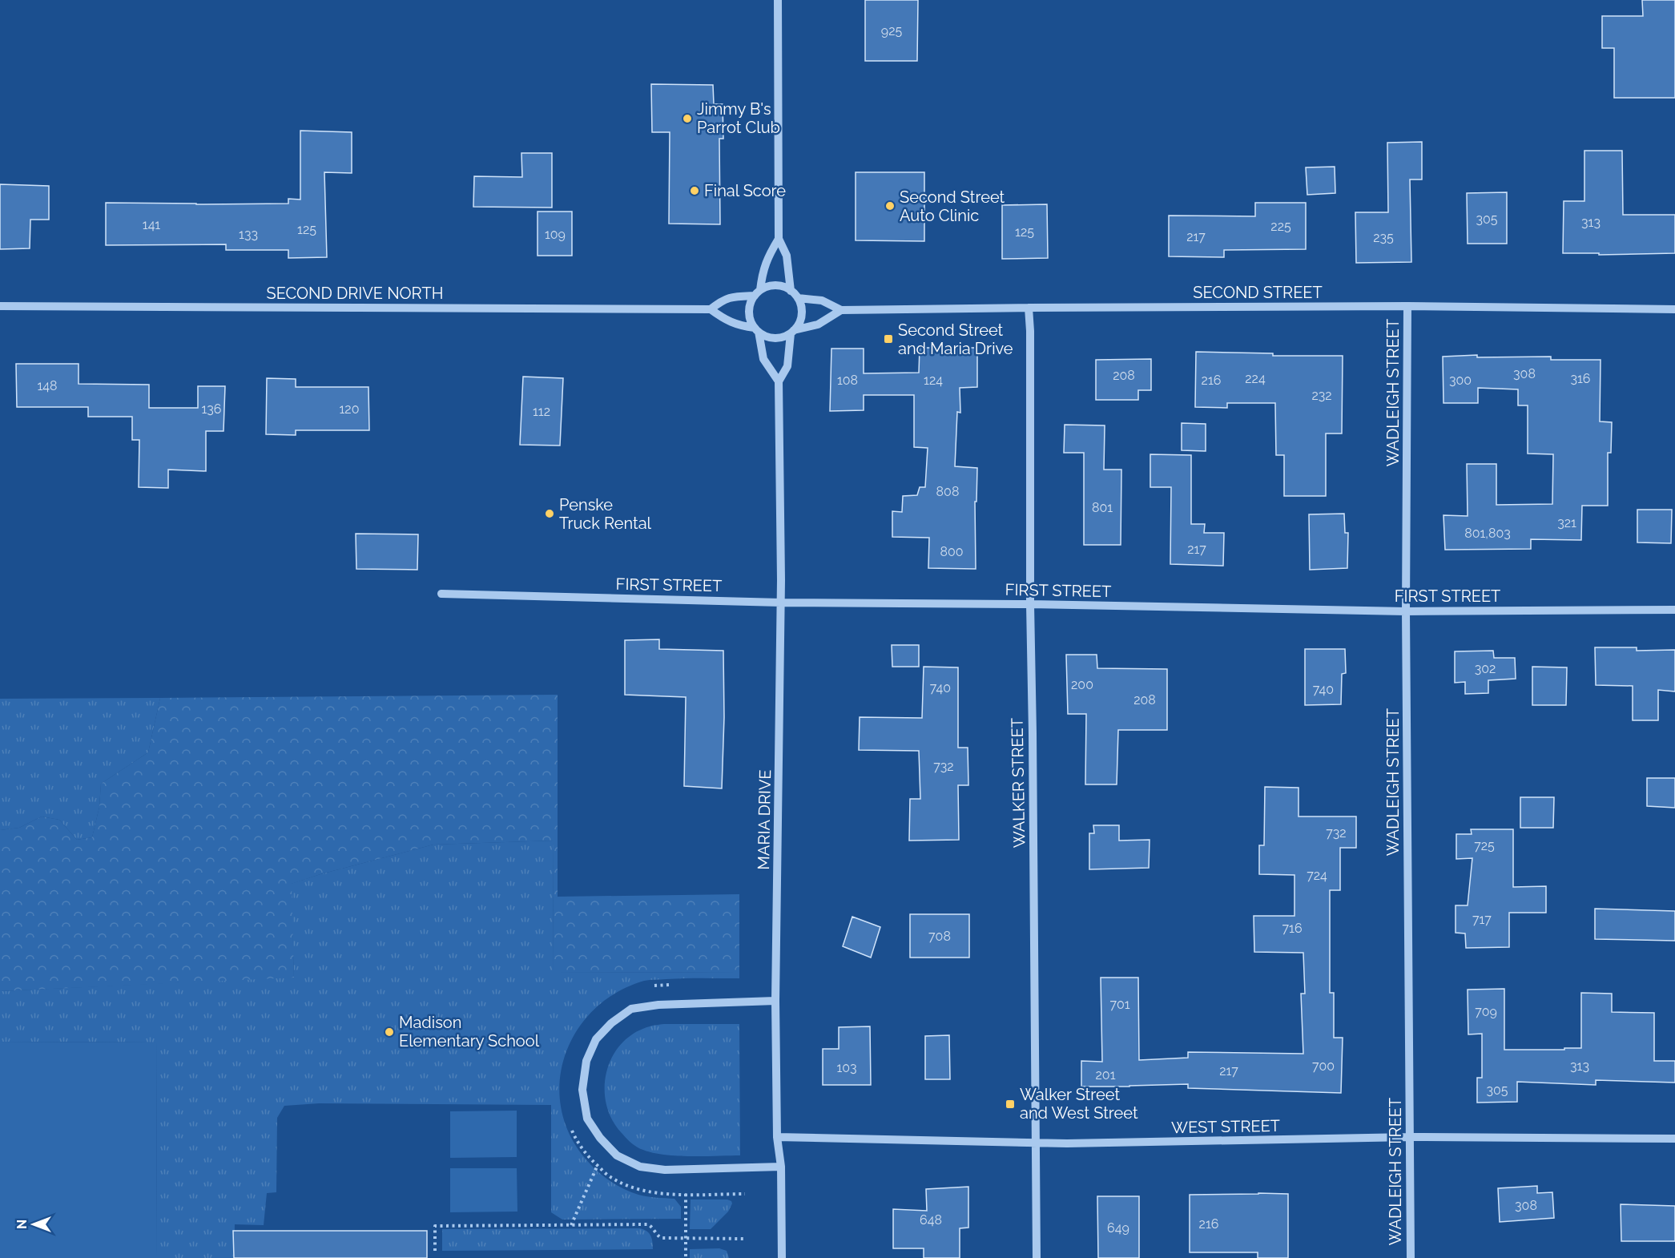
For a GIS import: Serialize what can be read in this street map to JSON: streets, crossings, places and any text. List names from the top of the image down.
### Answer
{
  "streets": {
    "street": [
      "SECOND STREET",
      "SECOND DRIVE NORTH",
      "WADLEIGH STREET",
      "FIRST STREET",
      "WALKER STREET",
      "MARIA DRIVE",
      "WEST STREET"
    ]
  },
  "crossings": [
    ["SECOND STREET", "WADLEIGH STREET"],
    ["SECOND STREET", "WALKER STREET"],
    ["WADLEIGH STREET", "FIRST STREET"],
    ["WADLEIGH STREET", "WEST STREET"],
    ["FIRST STREET", "WALKER STREET"],
    ["FIRST STREET", "MARIA DRIVE"],
    ["WALKER STREET", "WEST STREET"],
    ["MARIA DRIVE", "WEST STREET"]
  ],
  "places": {
    "other": [
      "Jimmy B's Parrot Club",
      "Final Score",
      "Second Street Auto Clinic",
      "Penske Truck Rental",
      "Madison Elementary School"
    ],
    "transit": ["Second Street and Maria Drive", "Walker Street and West Street"]
  },
  "house_numbers": [
    "925",
    "305",
    "313",
    "141",
    "225",
    "125",
    "125",
    "133",
    "109",
    "217",
    "235",
    "308",
    "208",
    "224",
    "316",
    "108",
    "124",
    "216",
    "300",
    "148",
    "232",
    "136",
    "120",
    "112",
    "808",
    "801",
    "321",
    "801,803",
    "217",
    "800",
    "302",
    "200",
    "740",
    "740",
    "208",
    "732",
    "732",
    "725",
    "724",
    "717",
    "716",
    "708",
    "701",
    "709",
    "700",
    "313",
    "103",
    "217",
    "201",
    "305",
    "308",
    "648",
    "216",
    "649"
  ],
  "north": "left"
}
